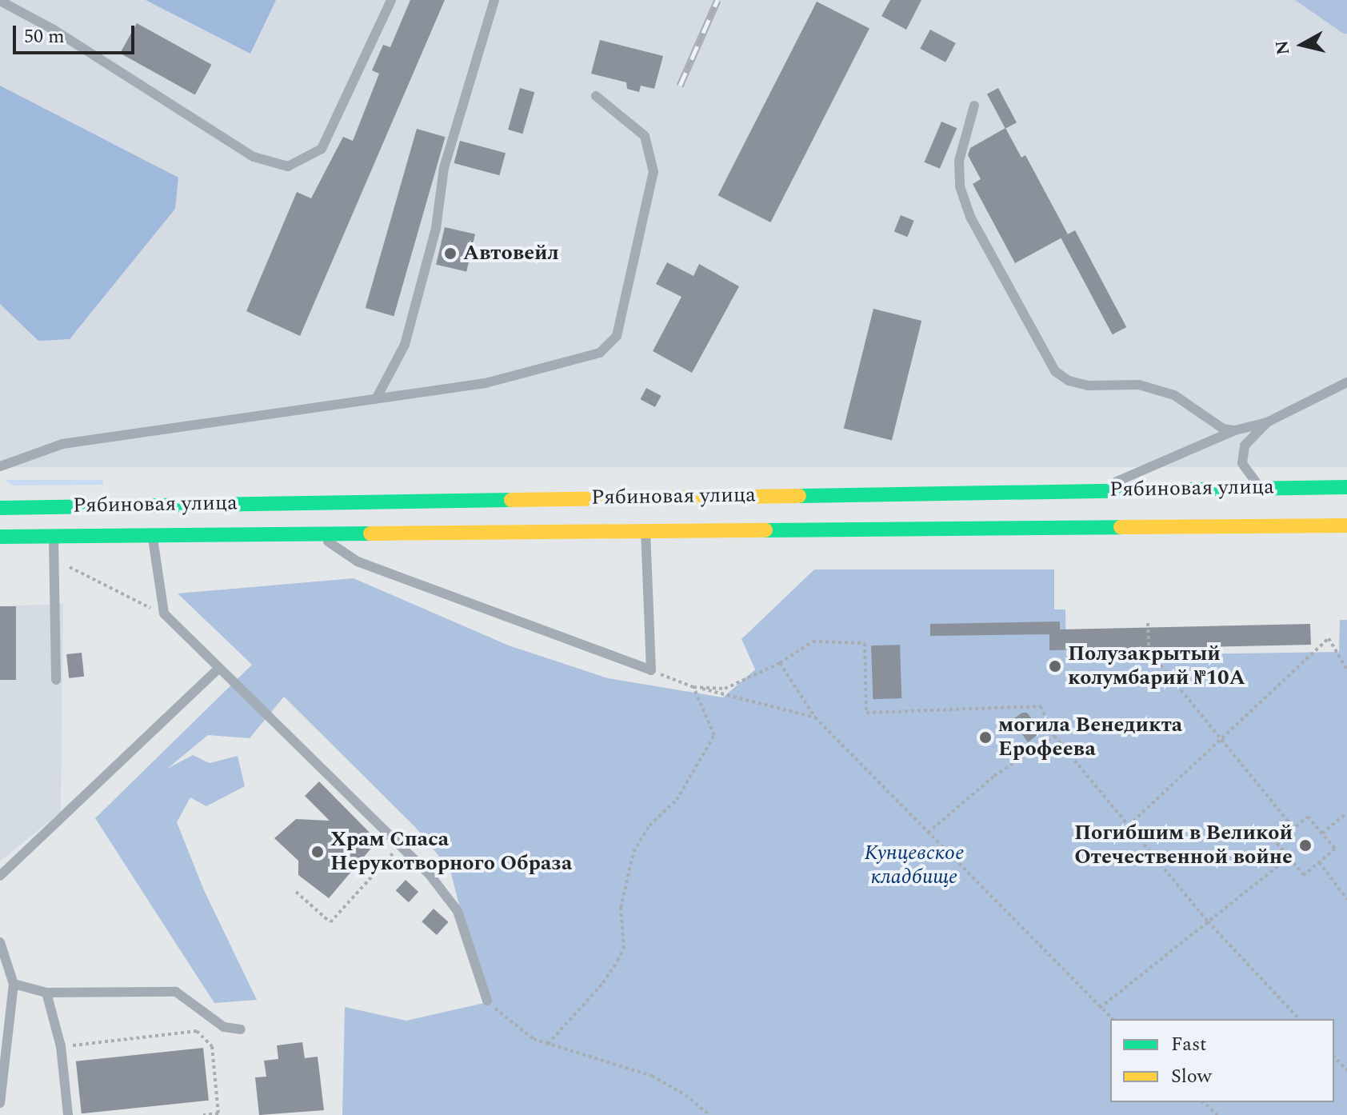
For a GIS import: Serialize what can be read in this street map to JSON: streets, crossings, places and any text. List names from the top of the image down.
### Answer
{
  "streets": {
    "main road": ["Рябиновая улица"]
  },
  "parks": ["Кунцевское кладбище"],
  "places": [
    "Автовейл",
    "Полузакрытый колумбарий №10А",
    "могила Венедикта Ерофеева",
    "Погибшим в Великой Отечественной войне",
    "Храм Спаса Нерукотворного Образа"
  ],
  "legend": ["Fast", "Slow"],
  "scale_bar": "50 m",
  "north": "left"
}
